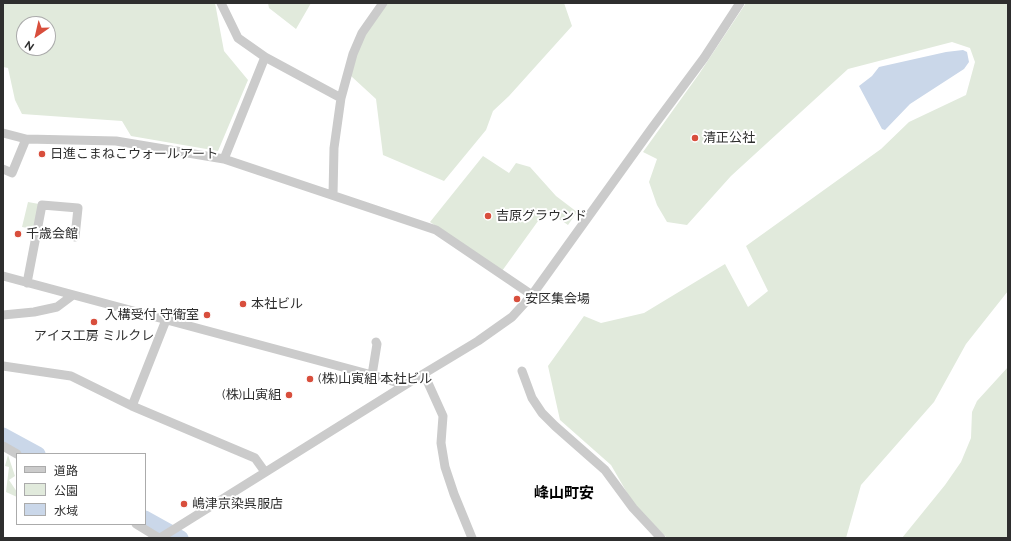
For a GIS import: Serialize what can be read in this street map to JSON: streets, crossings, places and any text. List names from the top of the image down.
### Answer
{
  "districts": ["峰山町安"],
  "places": [
    "清正公社",
    "日進こまねこウォールアート",
    "吉原グラウンド",
    "千歳会館",
    "安区集会場",
    "本社ビル",
    "入構受付 守衛室",
    "アイス工房 ミルクレ",
    "(株)山寅組 本社ビル",
    "(株)山寅組",
    "嶋津京染呉服店"
  ],
  "legend": ["道路", "公園", "水域"],
  "north": "bottom left"
}
